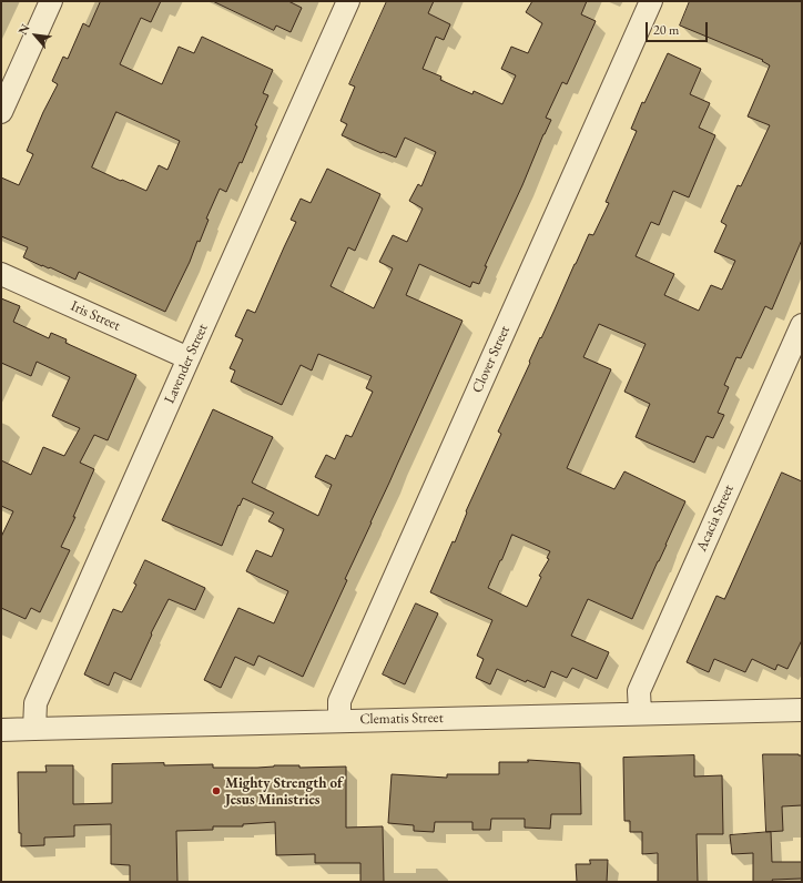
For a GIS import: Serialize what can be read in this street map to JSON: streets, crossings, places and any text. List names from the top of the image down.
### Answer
{
  "streets": {
    "street": [
      "Iris Street",
      "Clover Street",
      "Lavender Street",
      "Acacia Street",
      "Clematis Street"
    ]
  },
  "crossings": [
    ["Iris Street", "Lavender Street"],
    ["Clover Street", "Clematis Street"],
    ["Lavender Street", "Clematis Street"],
    ["Acacia Street", "Clematis Street"]
  ],
  "places": ["Mighty Strength of Jesus Ministries"],
  "scale_bar": "20 m",
  "north": "top left"
}
